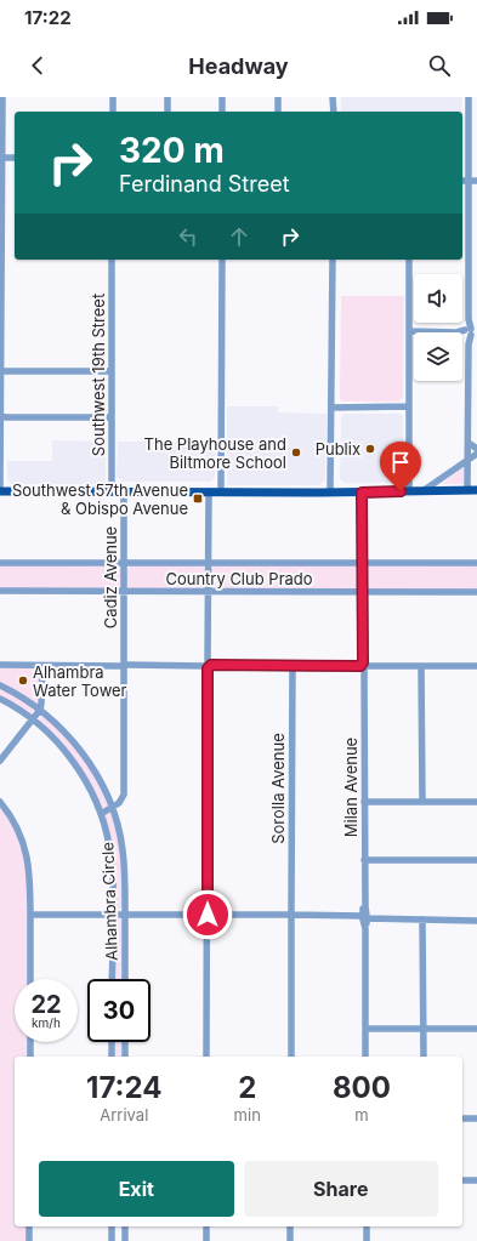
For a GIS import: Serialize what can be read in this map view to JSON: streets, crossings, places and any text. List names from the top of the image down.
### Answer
{
  "streets": {
    "street": [
      "Southwest 19th Street",
      "Cadiz Avenue",
      "Country Club Prado",
      "Milan Avenue",
      "Sorolla Avenue",
      "Alhambra Circle"
    ]
  },
  "crossings": [
    ["Cadiz Avenue", "Country Club Prado"],
    ["Cadiz Avenue", "Alhambra Circle"],
    ["Country Club Prado", "Milan Avenue"]
  ],
  "places": {
    "other": ["Publix", "The Playhouse and Biltmore School", "Alhambra Water Tower"],
    "transit": ["Southwest 57th Avenue & Obispo Avenue"]
  },
  "page": {
    "status": "17:22",
    "header": "Headway",
    "turn": ["320 m", "Ferdinand Street"],
    "speed": "22 km/h",
    "limit": "30",
    "eta": [
      "17:24",
      "Arrival",
      "2",
      "min",
      "800",
      "m"
    ],
    "buttons": ["Exit", "Share"]
  }
}
